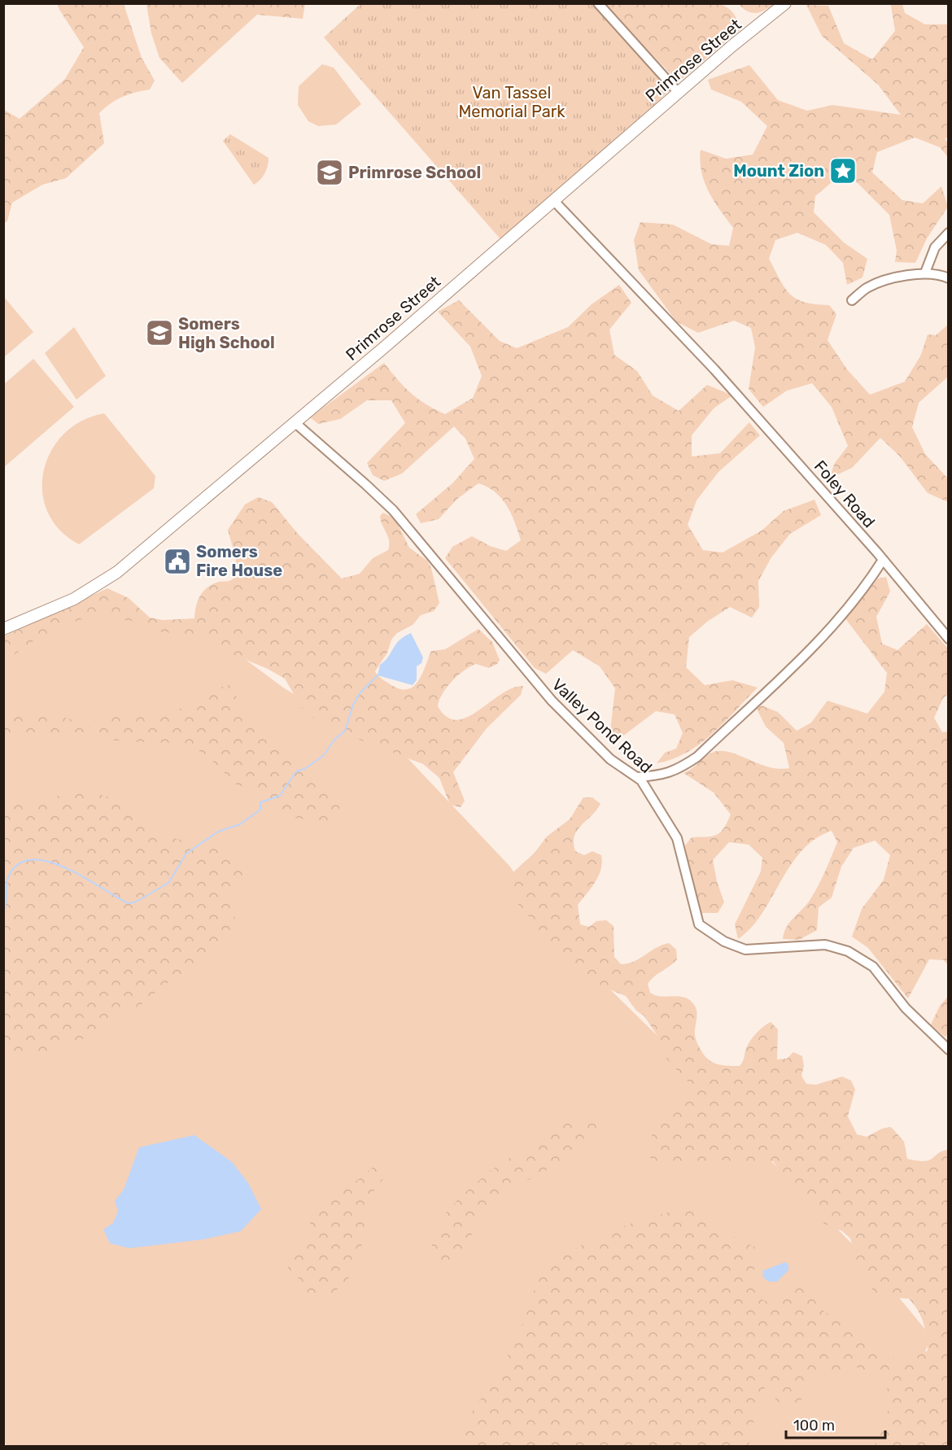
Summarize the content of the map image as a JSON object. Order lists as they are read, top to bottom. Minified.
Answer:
{"streets":{"main road":["Primrose Street"],"street":["Foley Road","Valley Pond Road"]},"crossings":[["Primrose Street","Foley Road"],["Primrose Street","Valley Pond Road"]],"parks":["Van Tassel Memorial Park"],"places":{"place":["Mount Zion"],"school or university":["Primrose School","Somers High School"],"public building":["Somers Fire House"]},"scale_bar":"100 m"}
